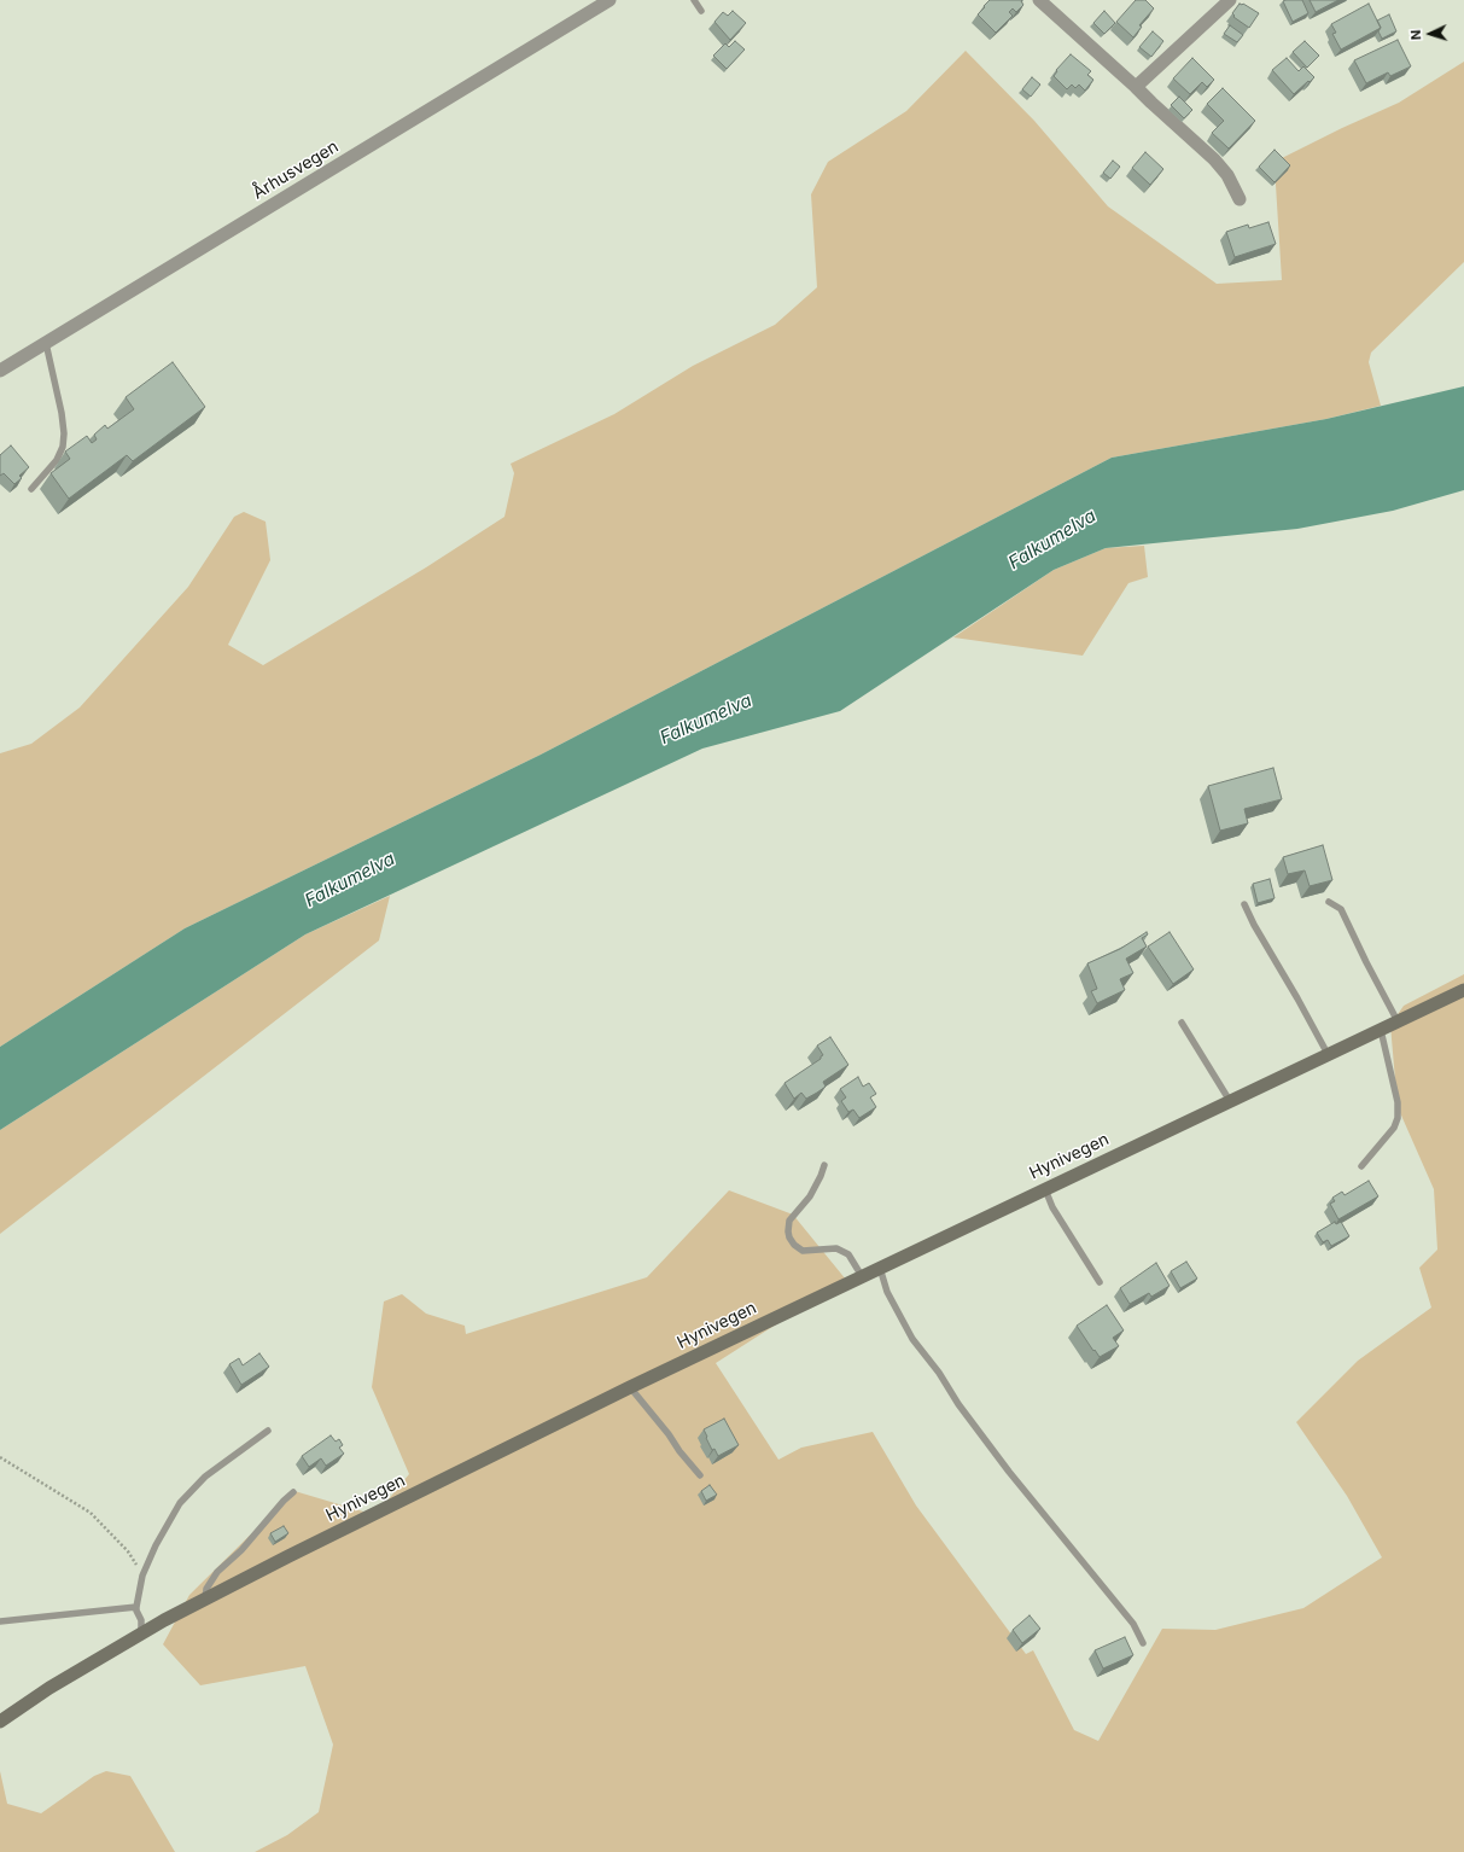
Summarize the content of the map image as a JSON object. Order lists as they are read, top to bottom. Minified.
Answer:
{"streets":{"main road":["Hynivegen"],"street":["Århusvegen"]},"water":["Falkumelva"],"north":"left"}
